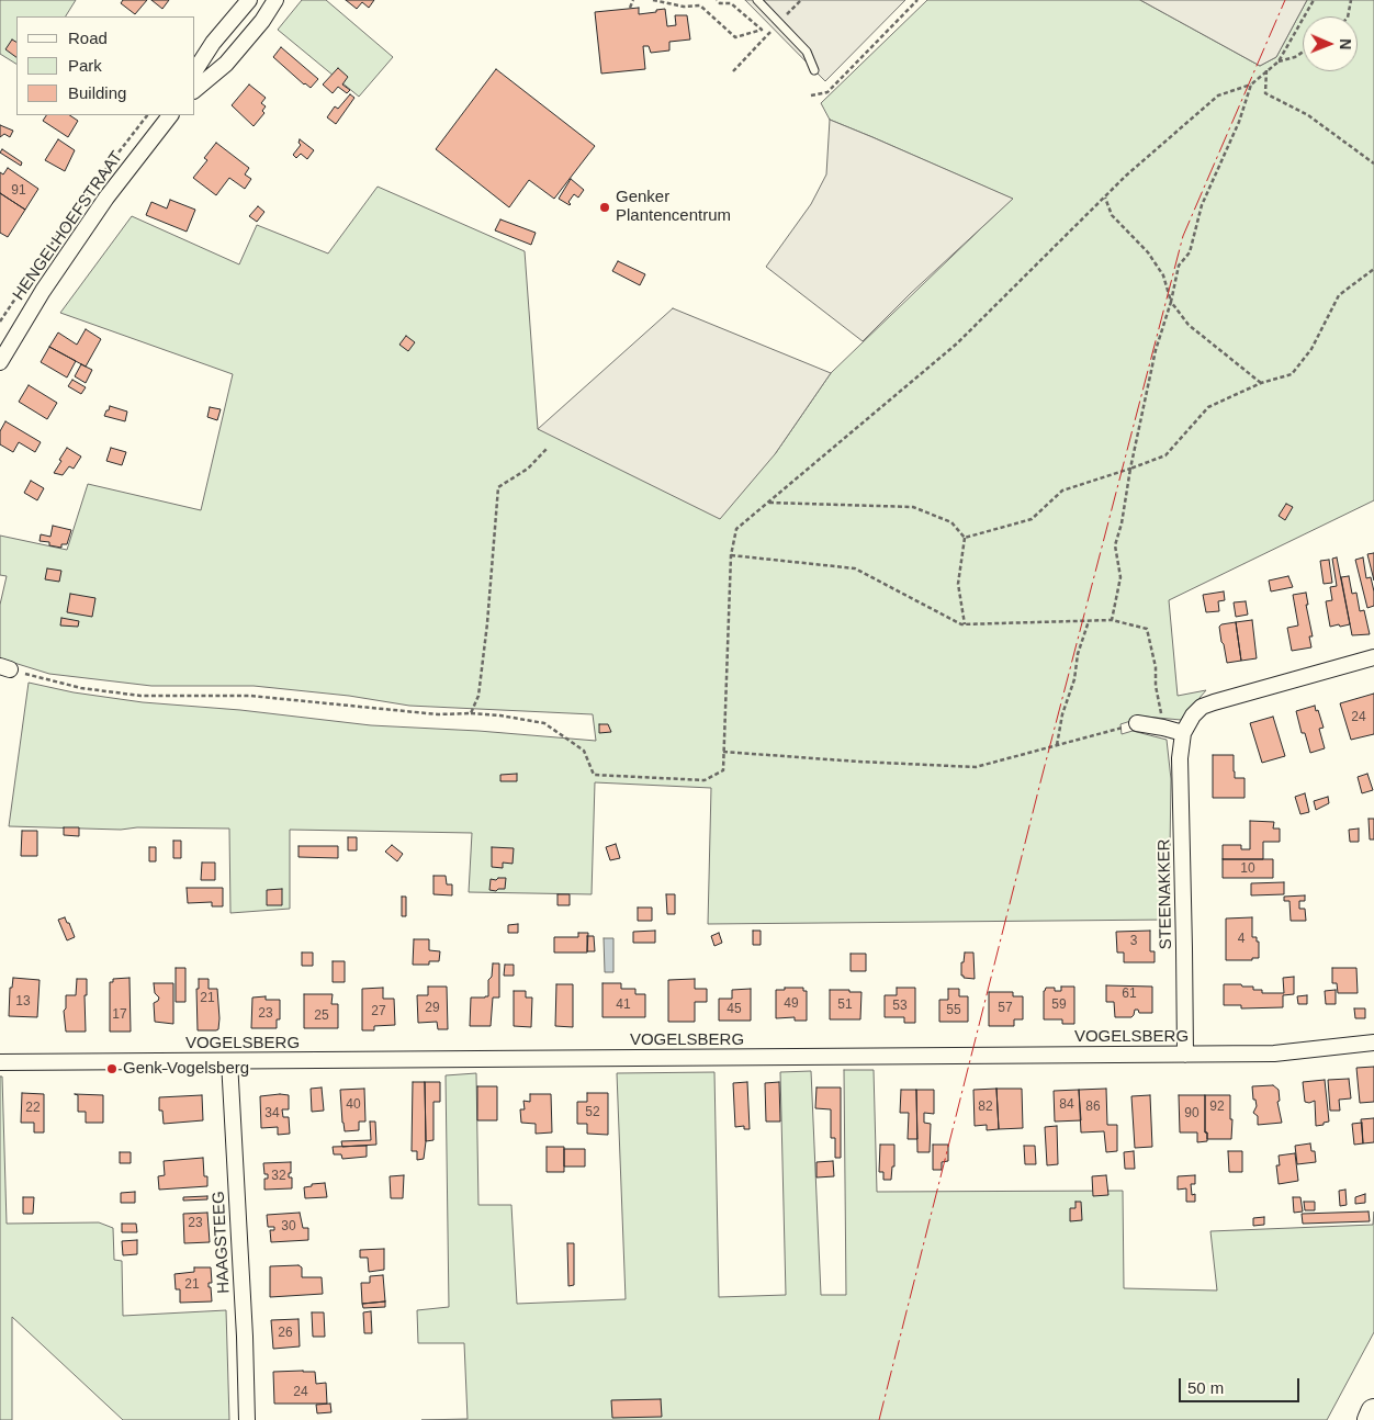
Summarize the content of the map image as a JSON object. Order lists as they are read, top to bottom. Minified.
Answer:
{"streets":{"street":["HENGELHOEFSTRAAT","STEENAKKER","VOGELSBERG","HAAGSTEEG"]},"crossings":[["STEENAKKER","VOGELSBERG"],["VOGELSBERG","HAAGSTEEG"]],"places":["Genker Plantencentrum","Genk Vogelsberg"],"house_numbers":["91","24","10","4","3","61","21","13","49","41","51","59","53","29","57","45","55","27","23","17","25","40","84","82","86","92","22","52","34","90","32","23","30","21","26","24"],"legend":["Road","Park","Building"],"scale_bar":"50 m","north":"right"}
